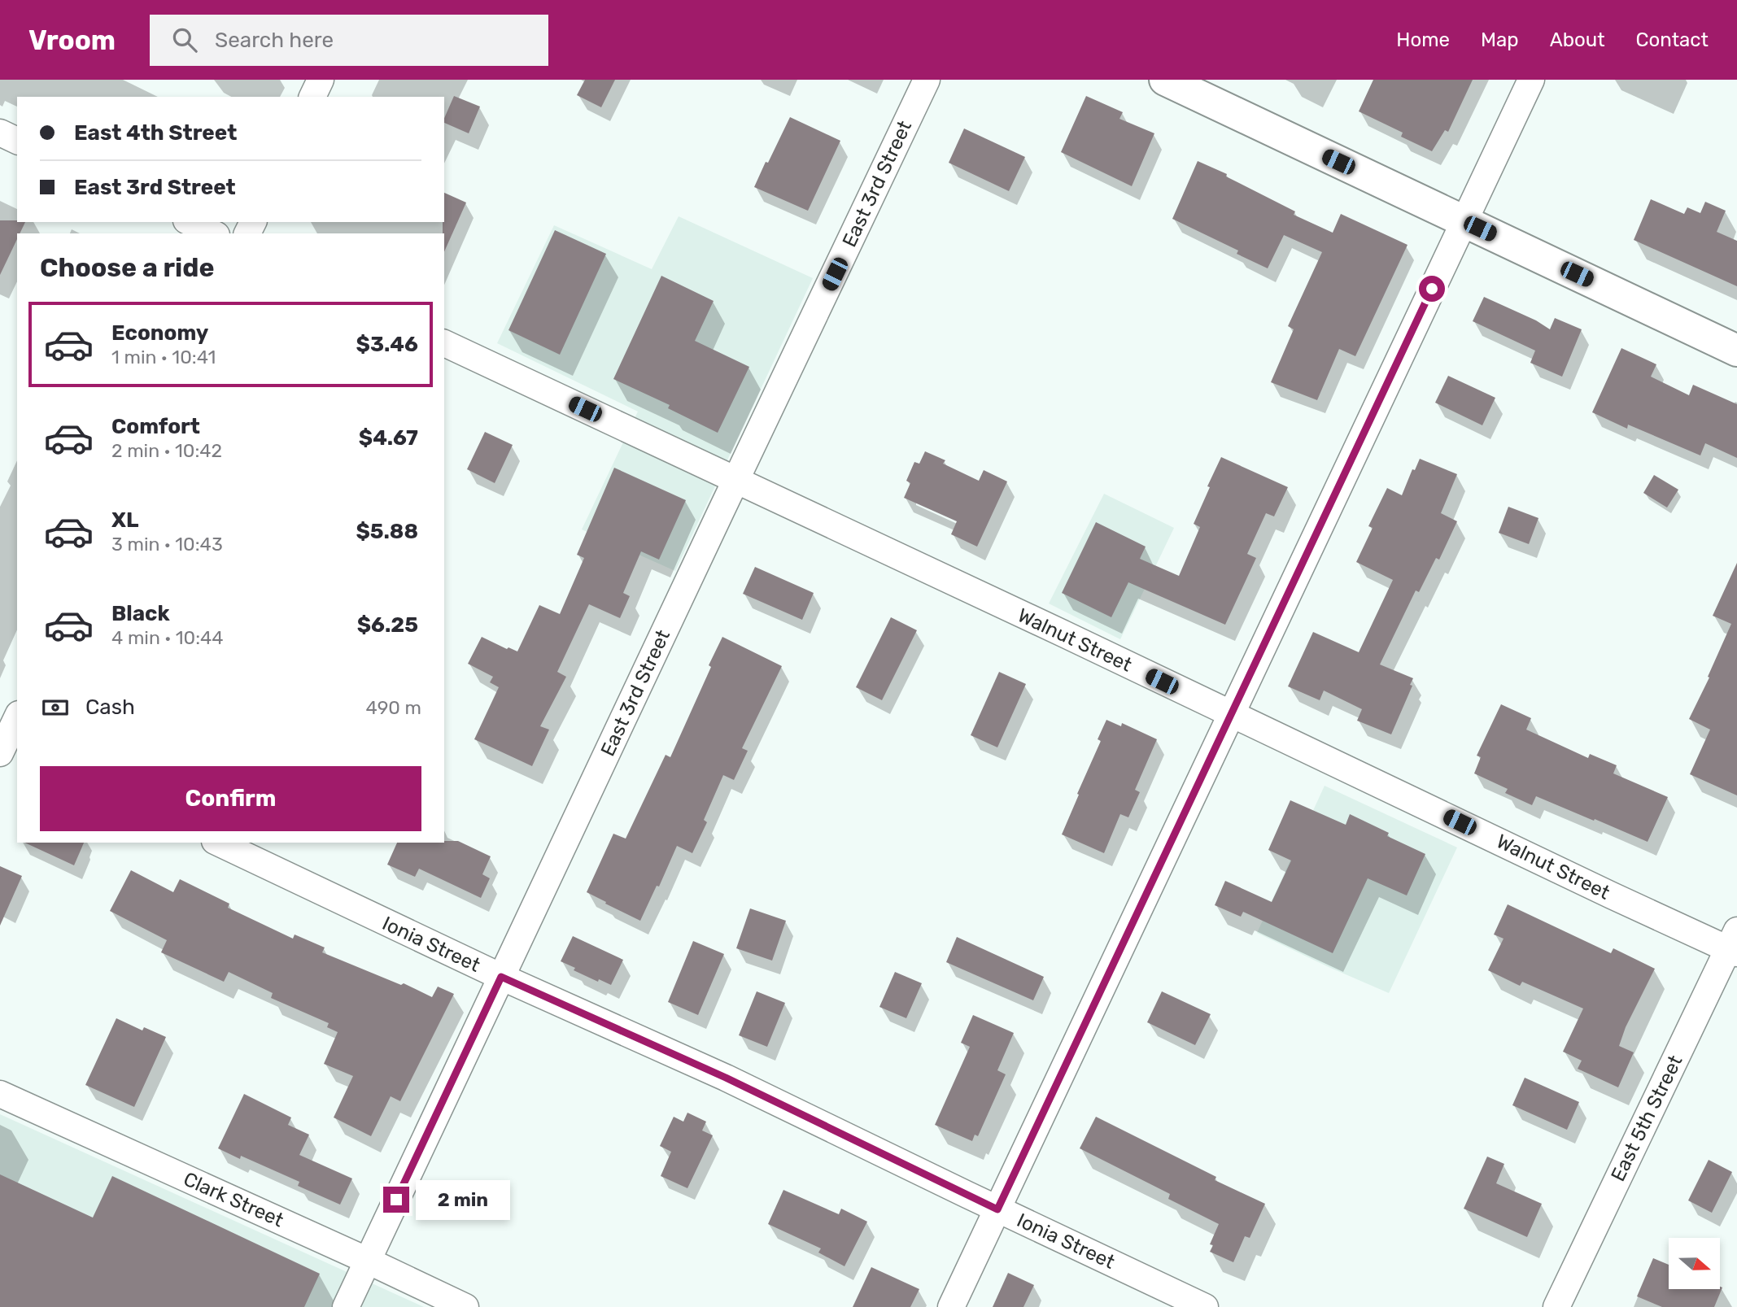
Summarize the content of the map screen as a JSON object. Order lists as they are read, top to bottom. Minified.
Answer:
{"streets":{"street":["East 3rd Street","Walnut Street","Ionia Street","East 5th Street","Clark Street"]},"crossings":[["East 3rd Street","Walnut Street"],["East 3rd Street","Ionia Street"],["East 3rd Street","Clark Street"],["Walnut Street","East 5th Street"]],"north":"right","page":{"header":"Vroom","search":"Search here","nav":["Home","Map","About","Contact"],"banner":["East 4th Street","East 3rd Street"],"heading":"Choose a ride","list":[{"name":"Economy","note":"1 min · 10:41","value":"$3.46"},{"name":"Comfort","note":"2 min · 10:42","value":"$4.67"},{"name":"XL","note":"3 min · 10:43","value":"$5.88"},{"name":"Black","note":"4 min · 10:44","value":"$6.25"}],"pay":["Cash","490 m"],"buttons":"Confirm","bubble":"2 min"}}
